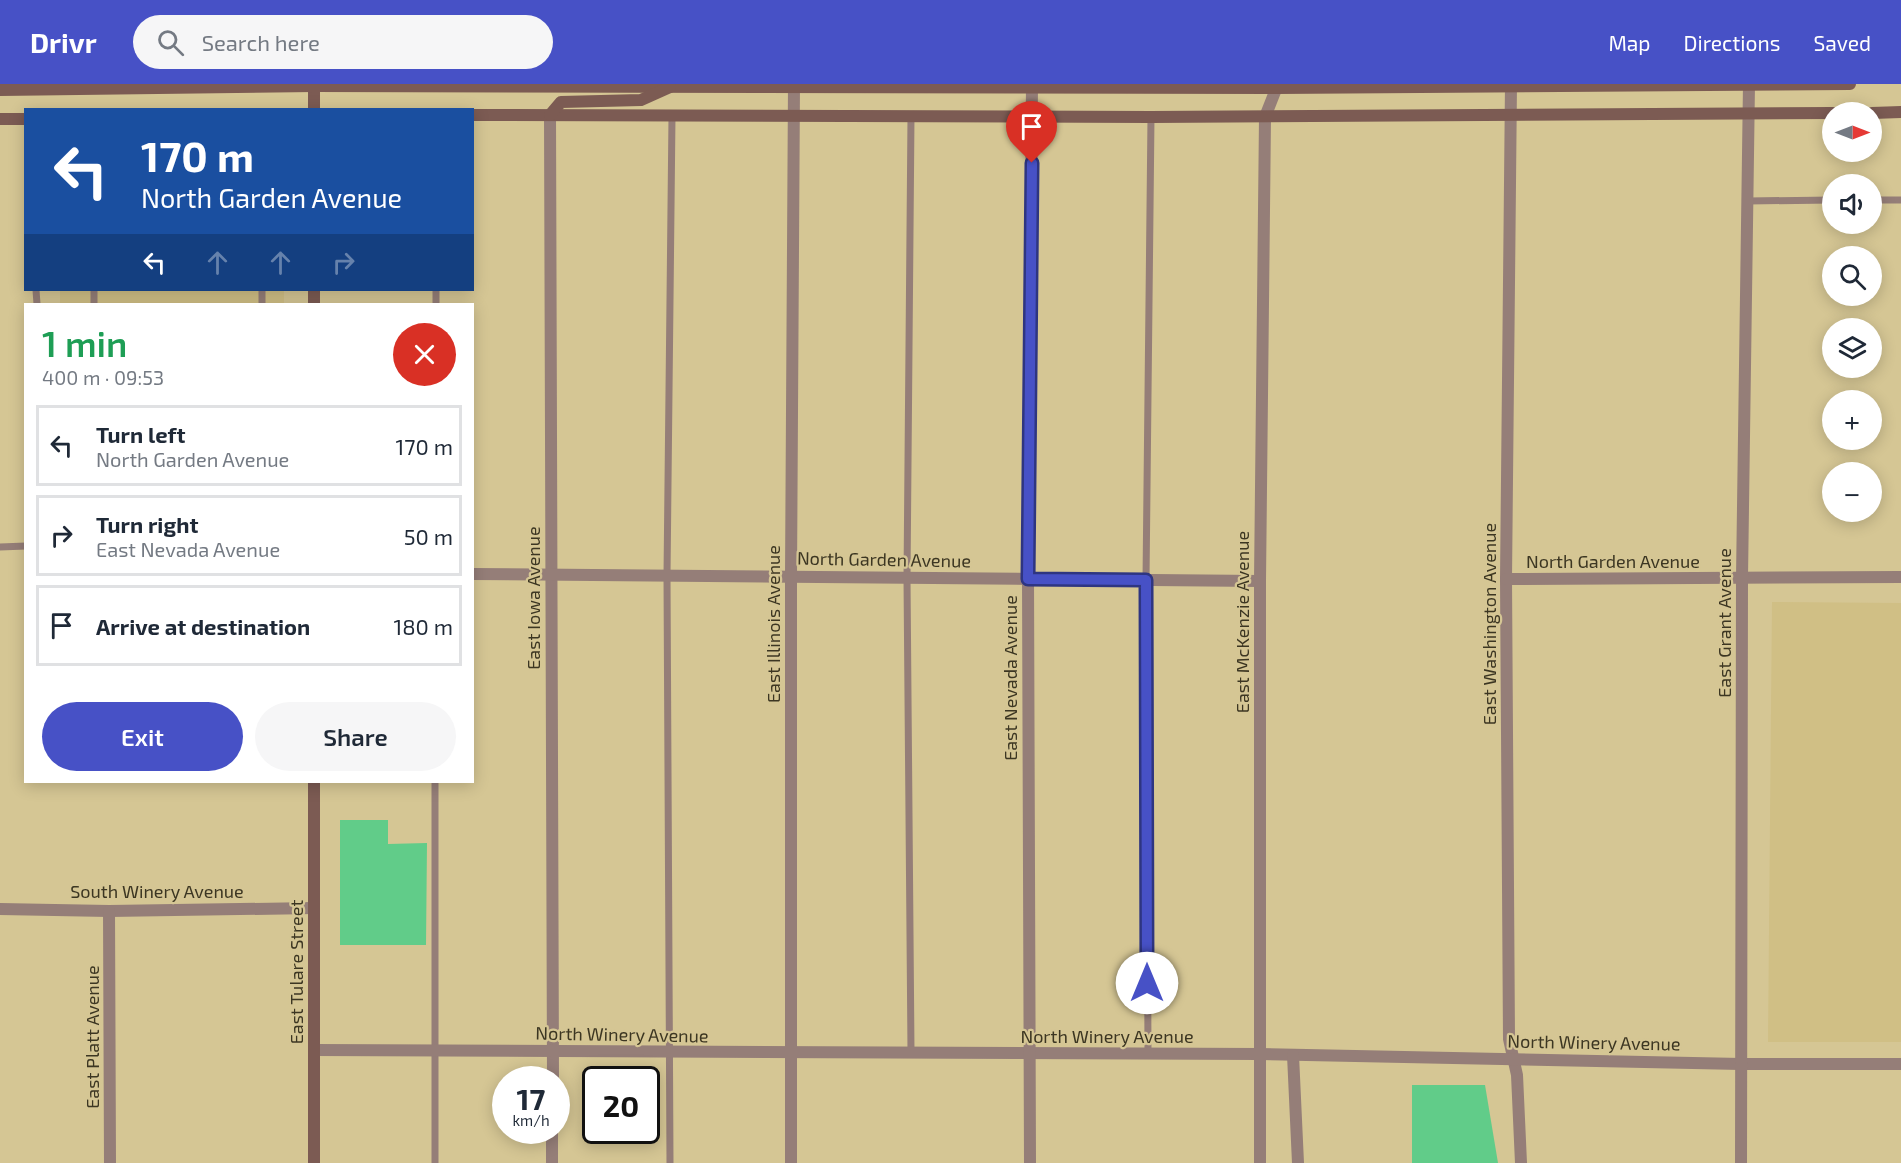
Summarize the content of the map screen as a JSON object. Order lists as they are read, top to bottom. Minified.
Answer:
{"streets":{"main road":["East Tulare Street"],"street":["North Garden Avenue","East Iowa Avenue","East McKenzie Avenue","East Grant Avenue","East Illinois Avenue","East Washington Avenue","East Nevada Avenue","South Winery Avenue","North Winery Avenue","East Platt Avenue"]},"crossings":[["North Garden Avenue","East Iowa Avenue"],["North Garden Avenue","East McKenzie Avenue"],["North Garden Avenue","East Grant Avenue"],["North Garden Avenue","East Illinois Avenue"],["North Garden Avenue","East Washington Avenue"],["North Garden Avenue","East Nevada Avenue"],["East Iowa Avenue","North Winery Avenue"],["East McKenzie Avenue","North Winery Avenue"],["East Grant Avenue","North Winery Avenue"],["East Illinois Avenue","North Winery Avenue"],["East Washington Avenue","North Winery Avenue"],["East Nevada Avenue","North Winery Avenue"],["South Winery Avenue","East Tulare Street"],["South Winery Avenue","East Platt Avenue"],["East Tulare Street","North Winery Avenue"]],"north":"right","page":{"header":"Drivr","search":"Search here","nav":["Map","Directions","Saved"],"map_buttons":["+","−"],"turn":["170 m","North Garden Avenue"],"heading":["1 min","400 m · 09:53"],"list":[{"name":"Turn left","note":"North Garden Avenue","value":"170 m"},{"name":"Turn right","note":"East Nevada Avenue","value":"50 m"},{"name":"Arrive at destination","value":"180 m"}],"buttons":["Exit","Share"],"speed":"17 km/h","limit":"20"}}
